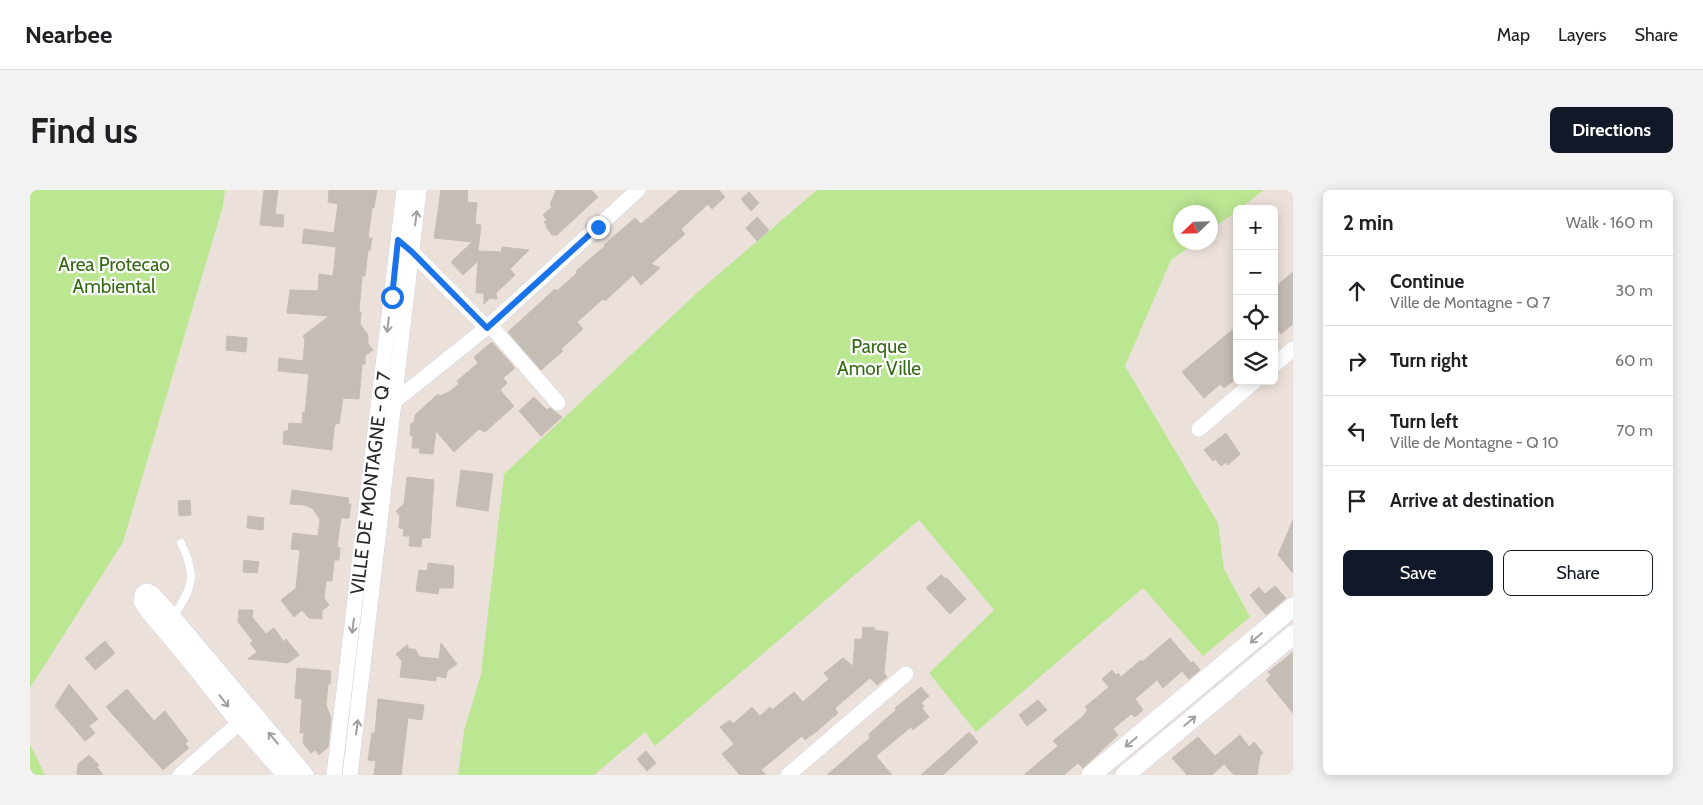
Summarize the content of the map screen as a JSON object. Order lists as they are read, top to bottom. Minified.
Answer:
{"streets":{"street":["VILLE DE MONTAGNE - Q 7"]},"parks":["Area Protecao Ambiental","Parque Amor Ville"],"north":"bottom left","page":{"header":"Nearbee","nav":["Map","Layers","Share"],"buttons":["Directions",["Save","Share"]],"title":"Find us","heading":["2 min","Walk · 160 m"],"map_buttons":["+","−"],"list":[["Continue","Ville de Montagne - Q 7","30 m"],["Turn right","60 m"],["Turn left","Ville de Montagne - Q 10","70 m"],"Arrive at destination"]}}
